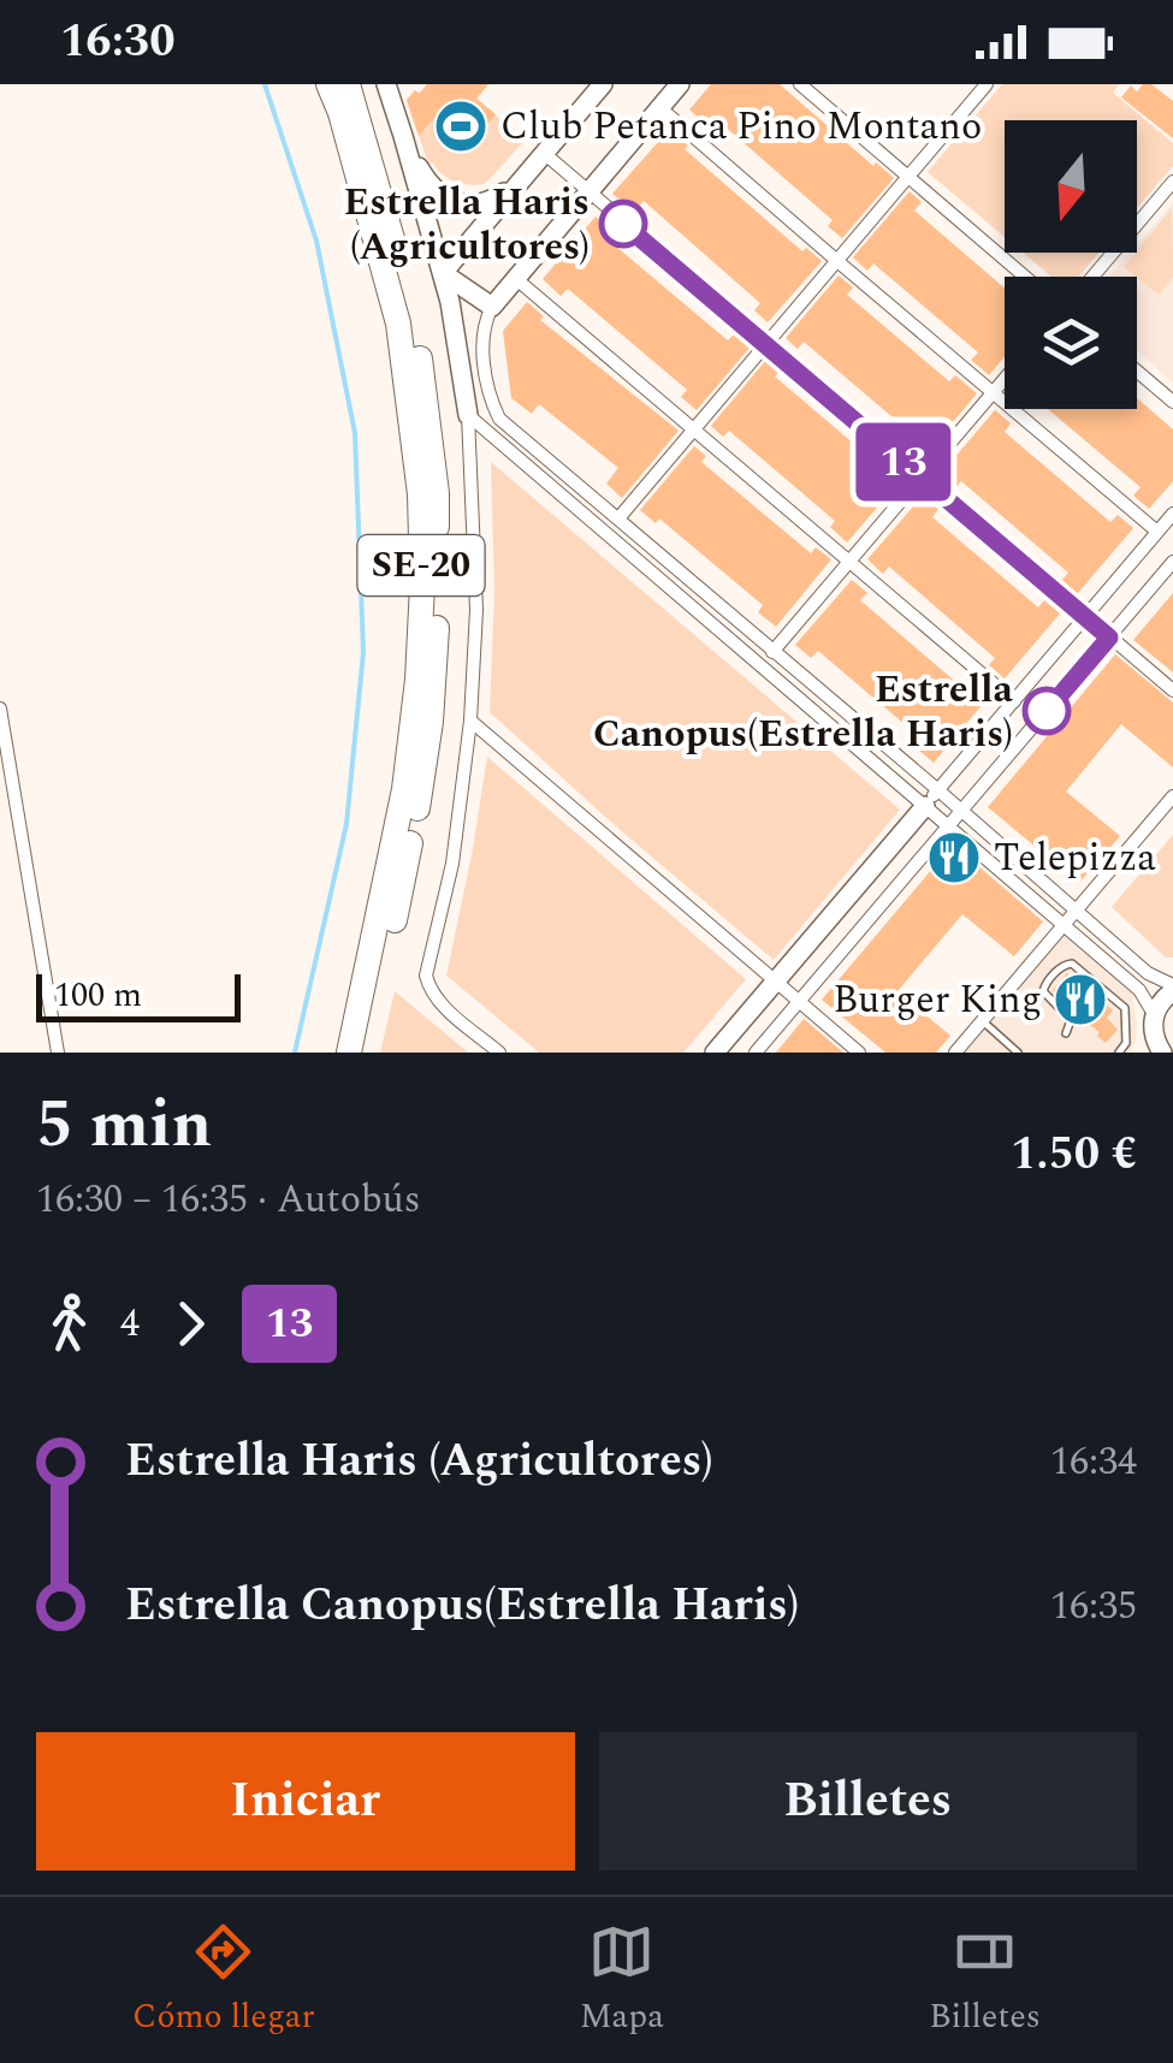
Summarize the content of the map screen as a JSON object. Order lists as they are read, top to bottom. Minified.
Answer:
{"streets":{"highway":["SE-20"]},"places":{"sports":["Club Petanca Pino Montano"],"other":["Estrella Haris (Agricultores)","Estrella Canopus(Estrella Haris)"],"restaurant":["Telepizza","Burger King"]},"lines":["bus line 13"],"scale_bar":"100 m","north":"bottom","page":{"status":"16:30","on_map":"13","scale":"100 m","heading":["5 min","16:30 – 16:35 · Autobús","1.50 €"],"legs":["4","13"],"list":[{"name":"Estrella Haris (Agricultores)","value":"16:34"},{"name":"Estrella Canopus(Estrella Haris)","value":"16:35"}],"buttons":["Iniciar","Billetes"],"tabs":["Cómo llegar","Mapa","Billetes"]}}
